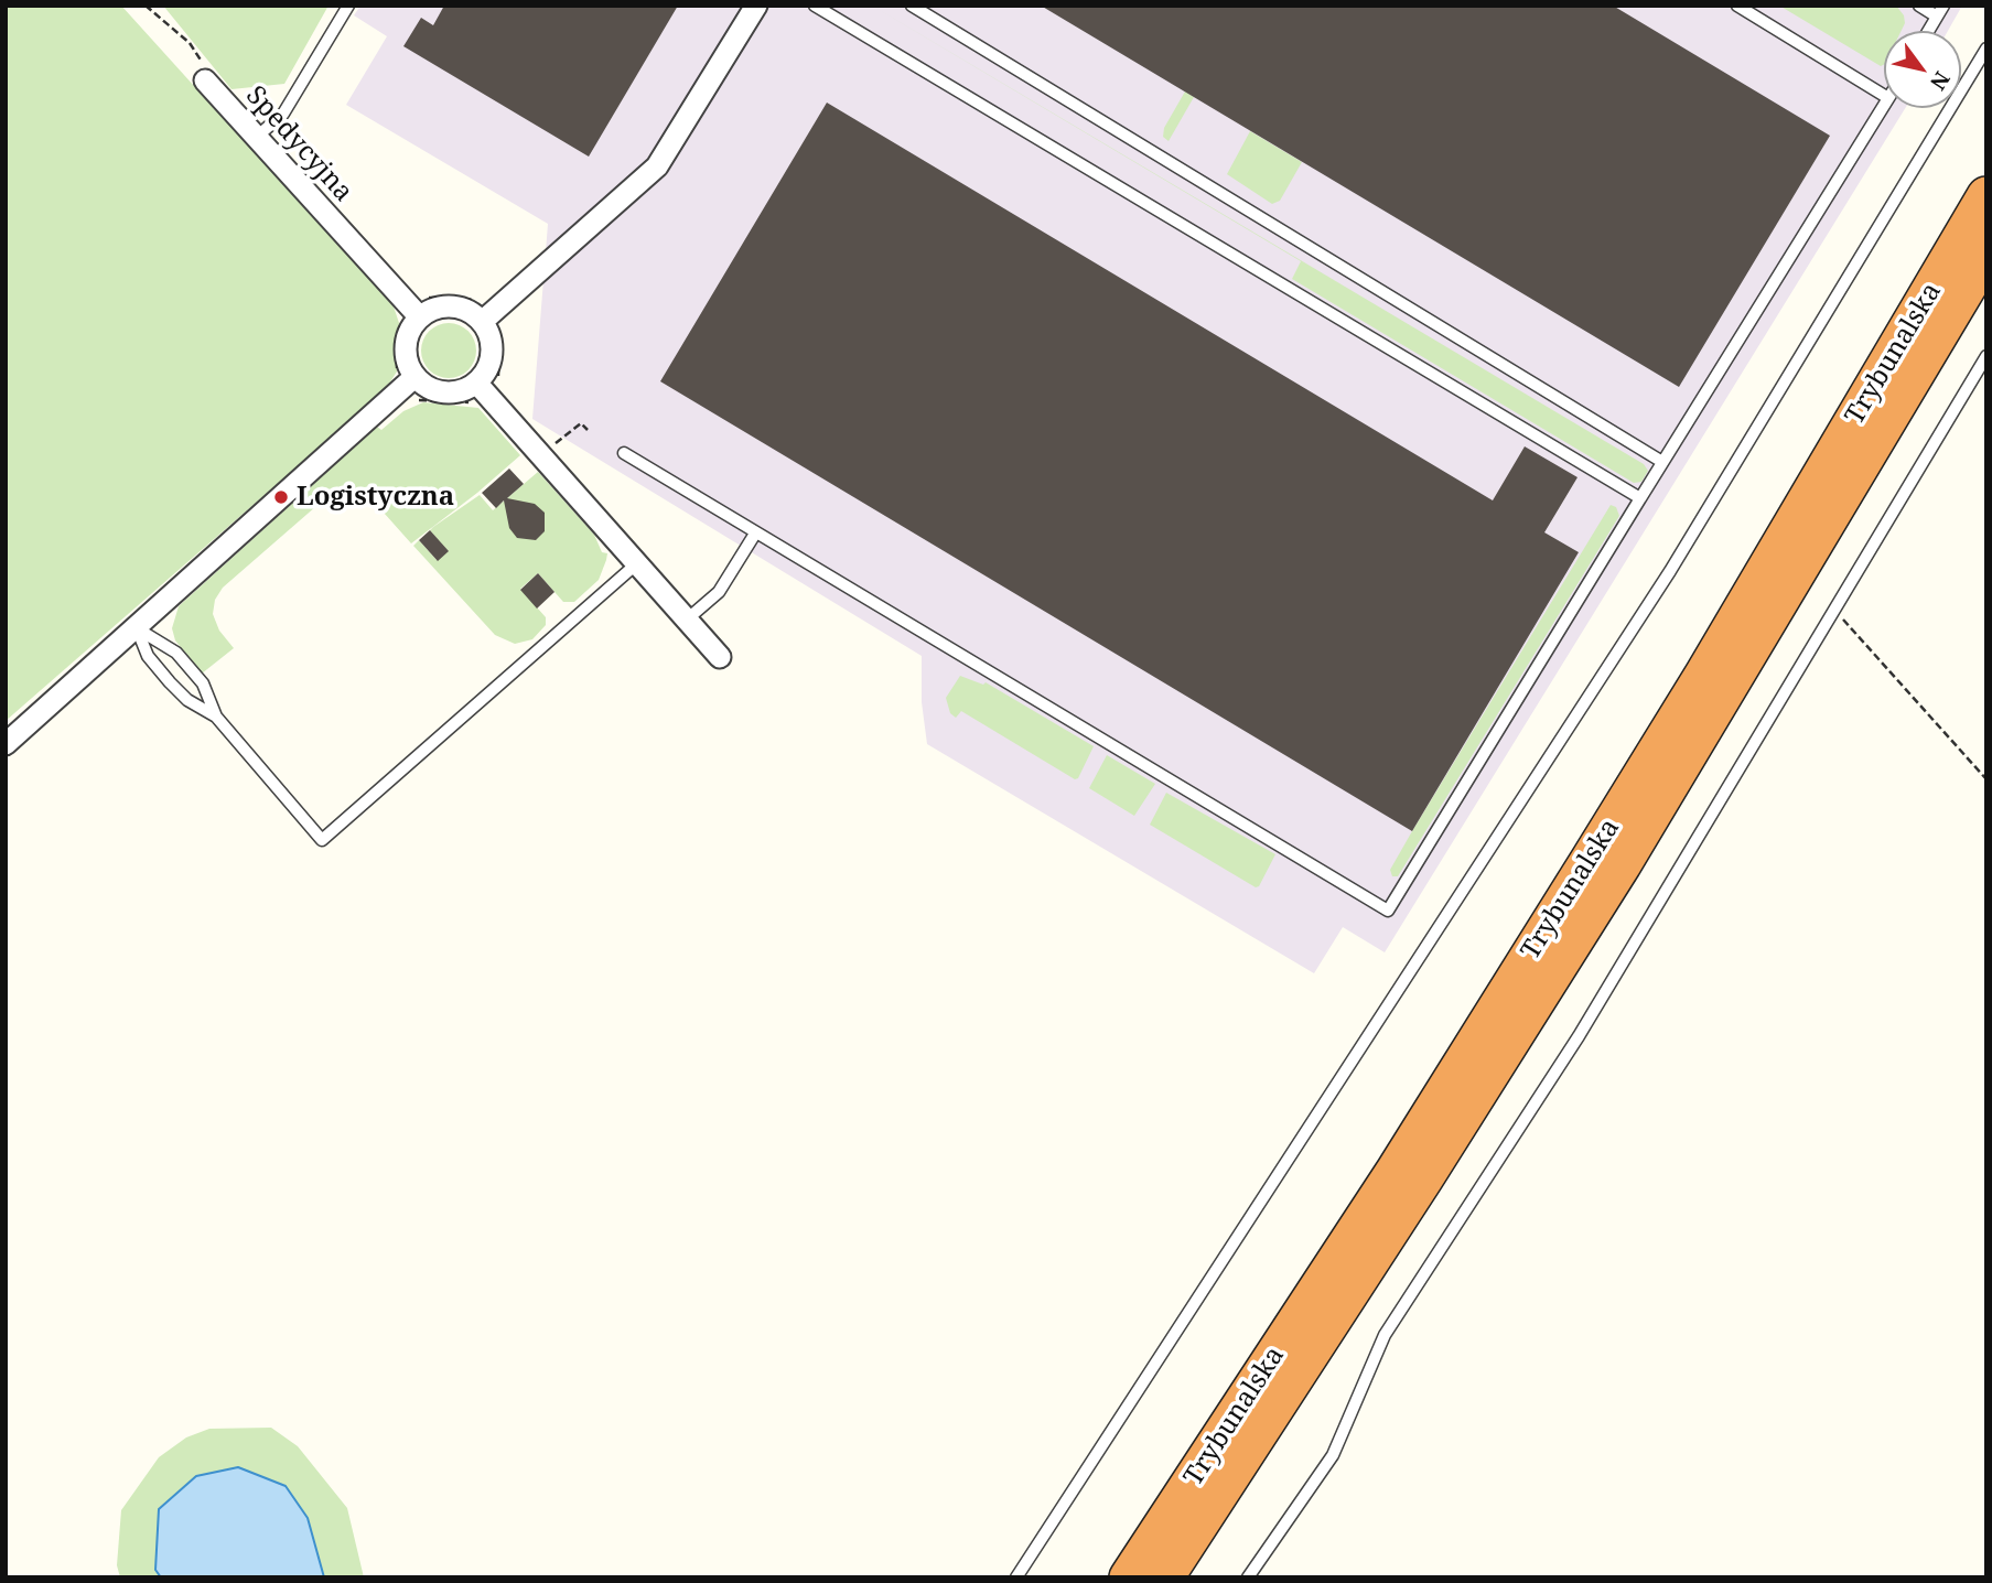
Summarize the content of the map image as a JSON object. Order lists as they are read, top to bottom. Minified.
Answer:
{"streets":{"highway":["Trybunalska"],"street":["Spedycyjna"]},"places":["Logistyczna"],"north":"bottom right"}
